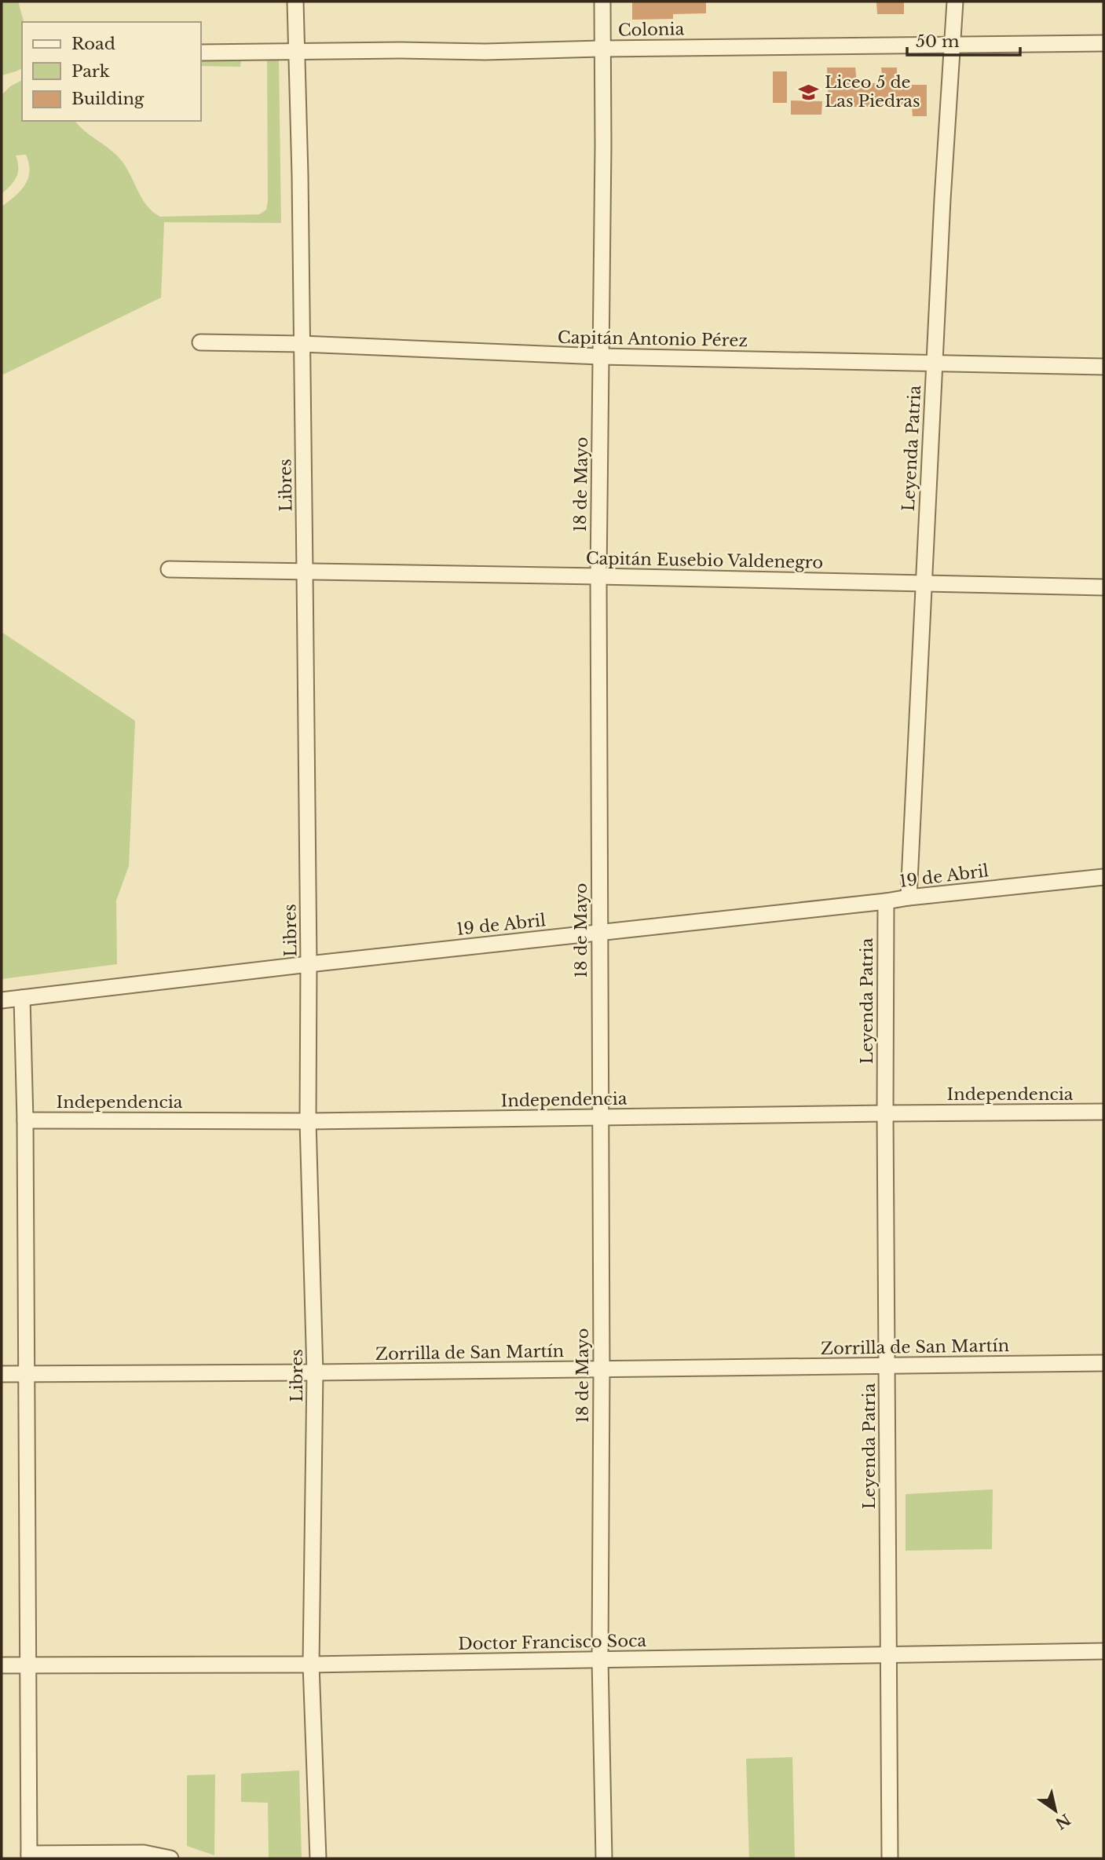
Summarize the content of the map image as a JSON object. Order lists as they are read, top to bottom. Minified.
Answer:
{"streets":{"street":["Colonia","Capitán Antonio Pérez","Leyenda Patria","18 de Mayo","Libres","Capitán Eusebio Valdenegro","19 de Abril","Independencia","Zorrilla de San Martín","Doctor Francisco Soca"]},"crossings":[["Colonia","Leyenda Patria"],["Colonia","18 de Mayo"],["Colonia","Libres"],["Capitán Antonio Pérez","Leyenda Patria"],["Capitán Antonio Pérez","18 de Mayo"],["Capitán Antonio Pérez","Libres"],["Leyenda Patria","Capitán Eusebio Valdenegro"],["Leyenda Patria","19 de Abril"],["Leyenda Patria","Independencia"],["Leyenda Patria","Zorrilla de San Martín"],["Leyenda Patria","Doctor Francisco Soca"],["18 de Mayo","Capitán Eusebio Valdenegro"],["18 de Mayo","19 de Abril"],["18 de Mayo","Independencia"],["18 de Mayo","Zorrilla de San Martín"],["18 de Mayo","Doctor Francisco Soca"],["Libres","Capitán Eusebio Valdenegro"],["Libres","19 de Abril"],["Libres","Independencia"],["Libres","Zorrilla de San Martín"],["Libres","Doctor Francisco Soca"]],"places":{"school or university":["Liceo 5 de Las Piedras"]},"legend":["Road","Park","Building"],"scale_bar":"50 m","north":"bottom right"}
